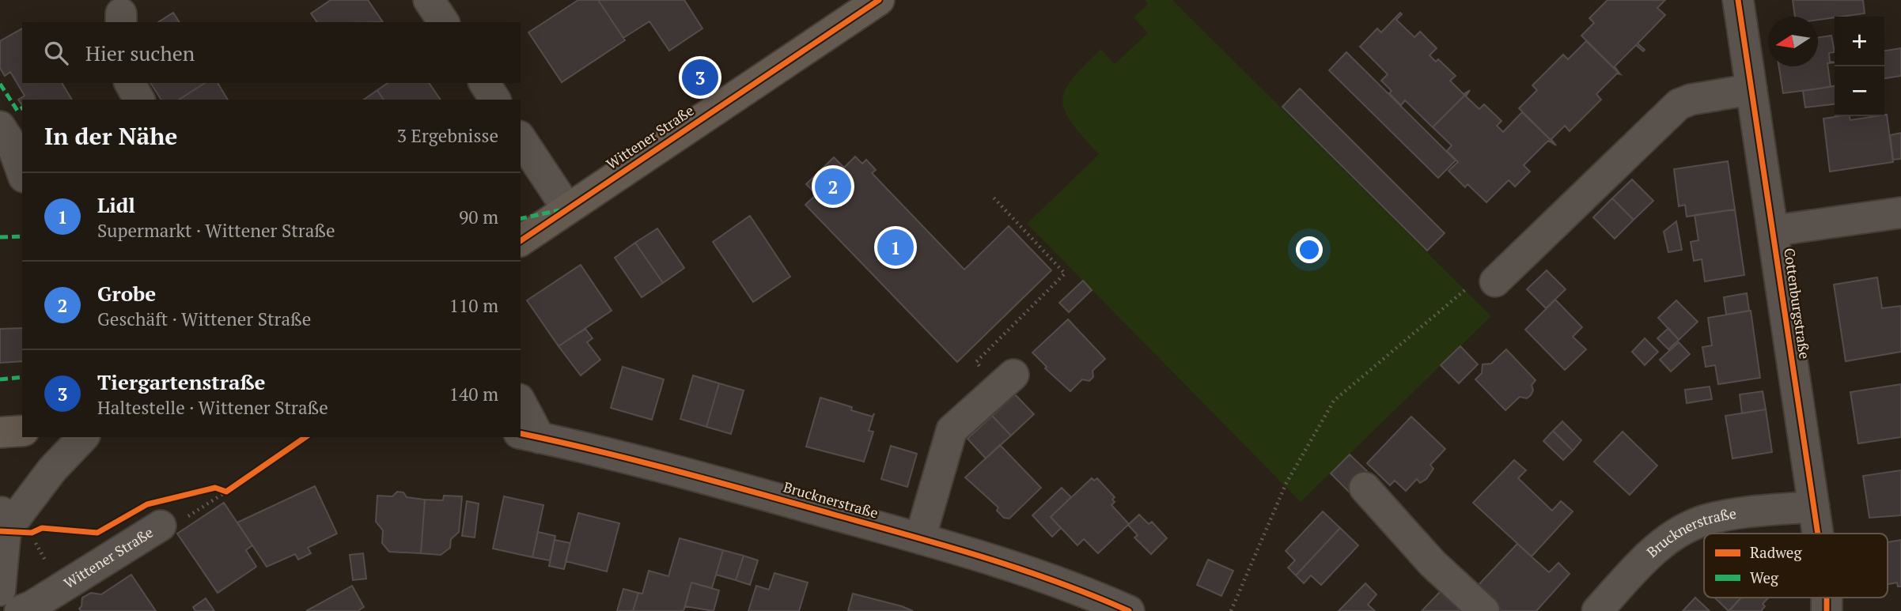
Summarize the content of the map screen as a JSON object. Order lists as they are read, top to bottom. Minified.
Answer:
{"streets":{"main road":["Wittener Straße"],"street":["Cottenburgstraße","Brucknerstraße"]},"crossings":[["Cottenburgstraße","Brucknerstraße"]],"legend":["Radweg","Weg"],"north":"left","page":{"map_buttons":["+","−"],"search":"Hier suchen","pins":["3","2","1"],"heading":["In der Nähe","3 Ergebnisse"],"list":[{"mark":"1","name":"Lidl","note":"Supermarkt · Wittener Straße","value":"90 m"},{"mark":"2","name":"Grobe","note":"Geschäft · Wittener Straße","value":"110 m"},{"mark":"3","name":"Tiergartenstraße","note":"Haltestelle · Wittener Straße","value":"140 m"}]}}
